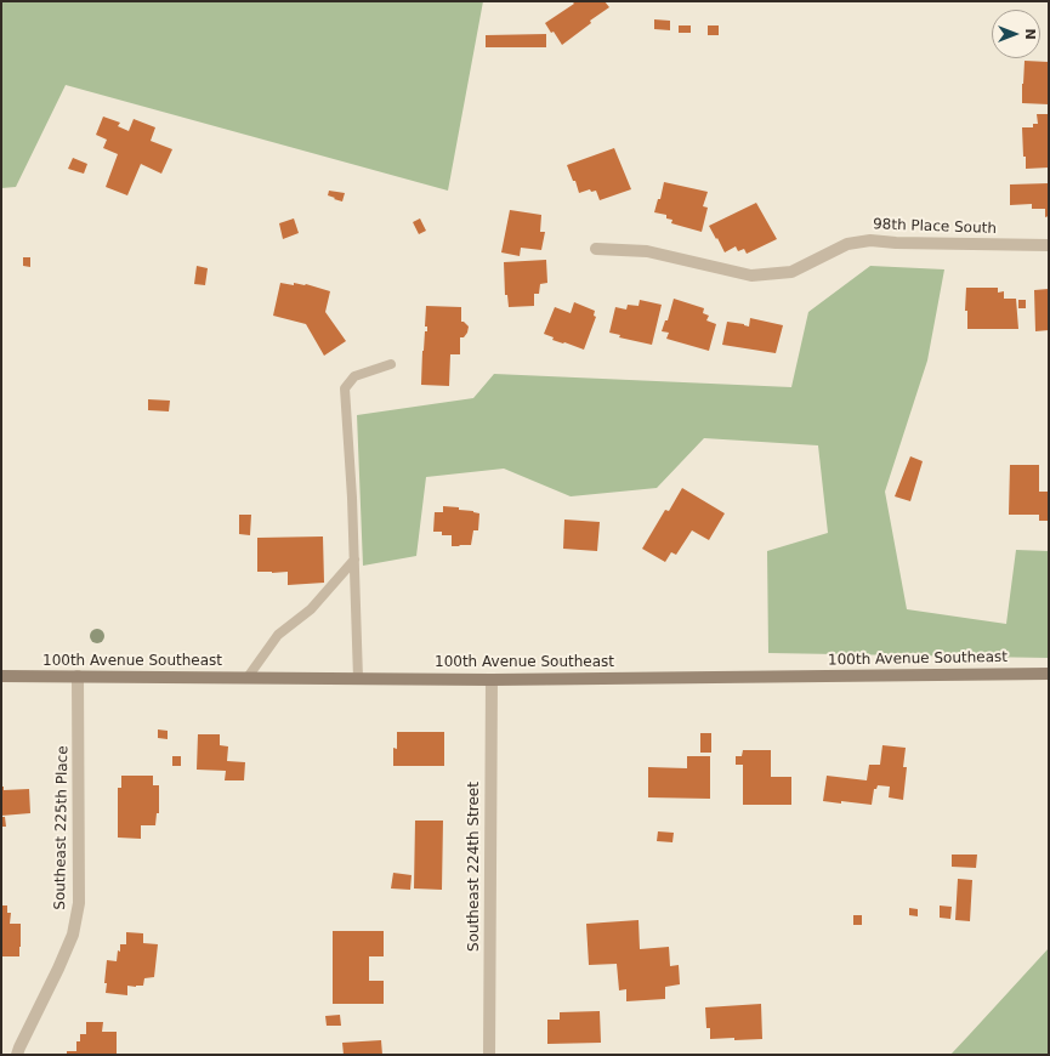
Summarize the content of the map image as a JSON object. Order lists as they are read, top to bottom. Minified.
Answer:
{"streets":{"street":["98th Place South","100th Avenue Southeast","Southeast 225th Place","Southeast 224th Street"]},"crossings":[["100th Avenue Southeast","Southeast 225th Place"],["100th Avenue Southeast","Southeast 224th Street"]],"north":"right"}
